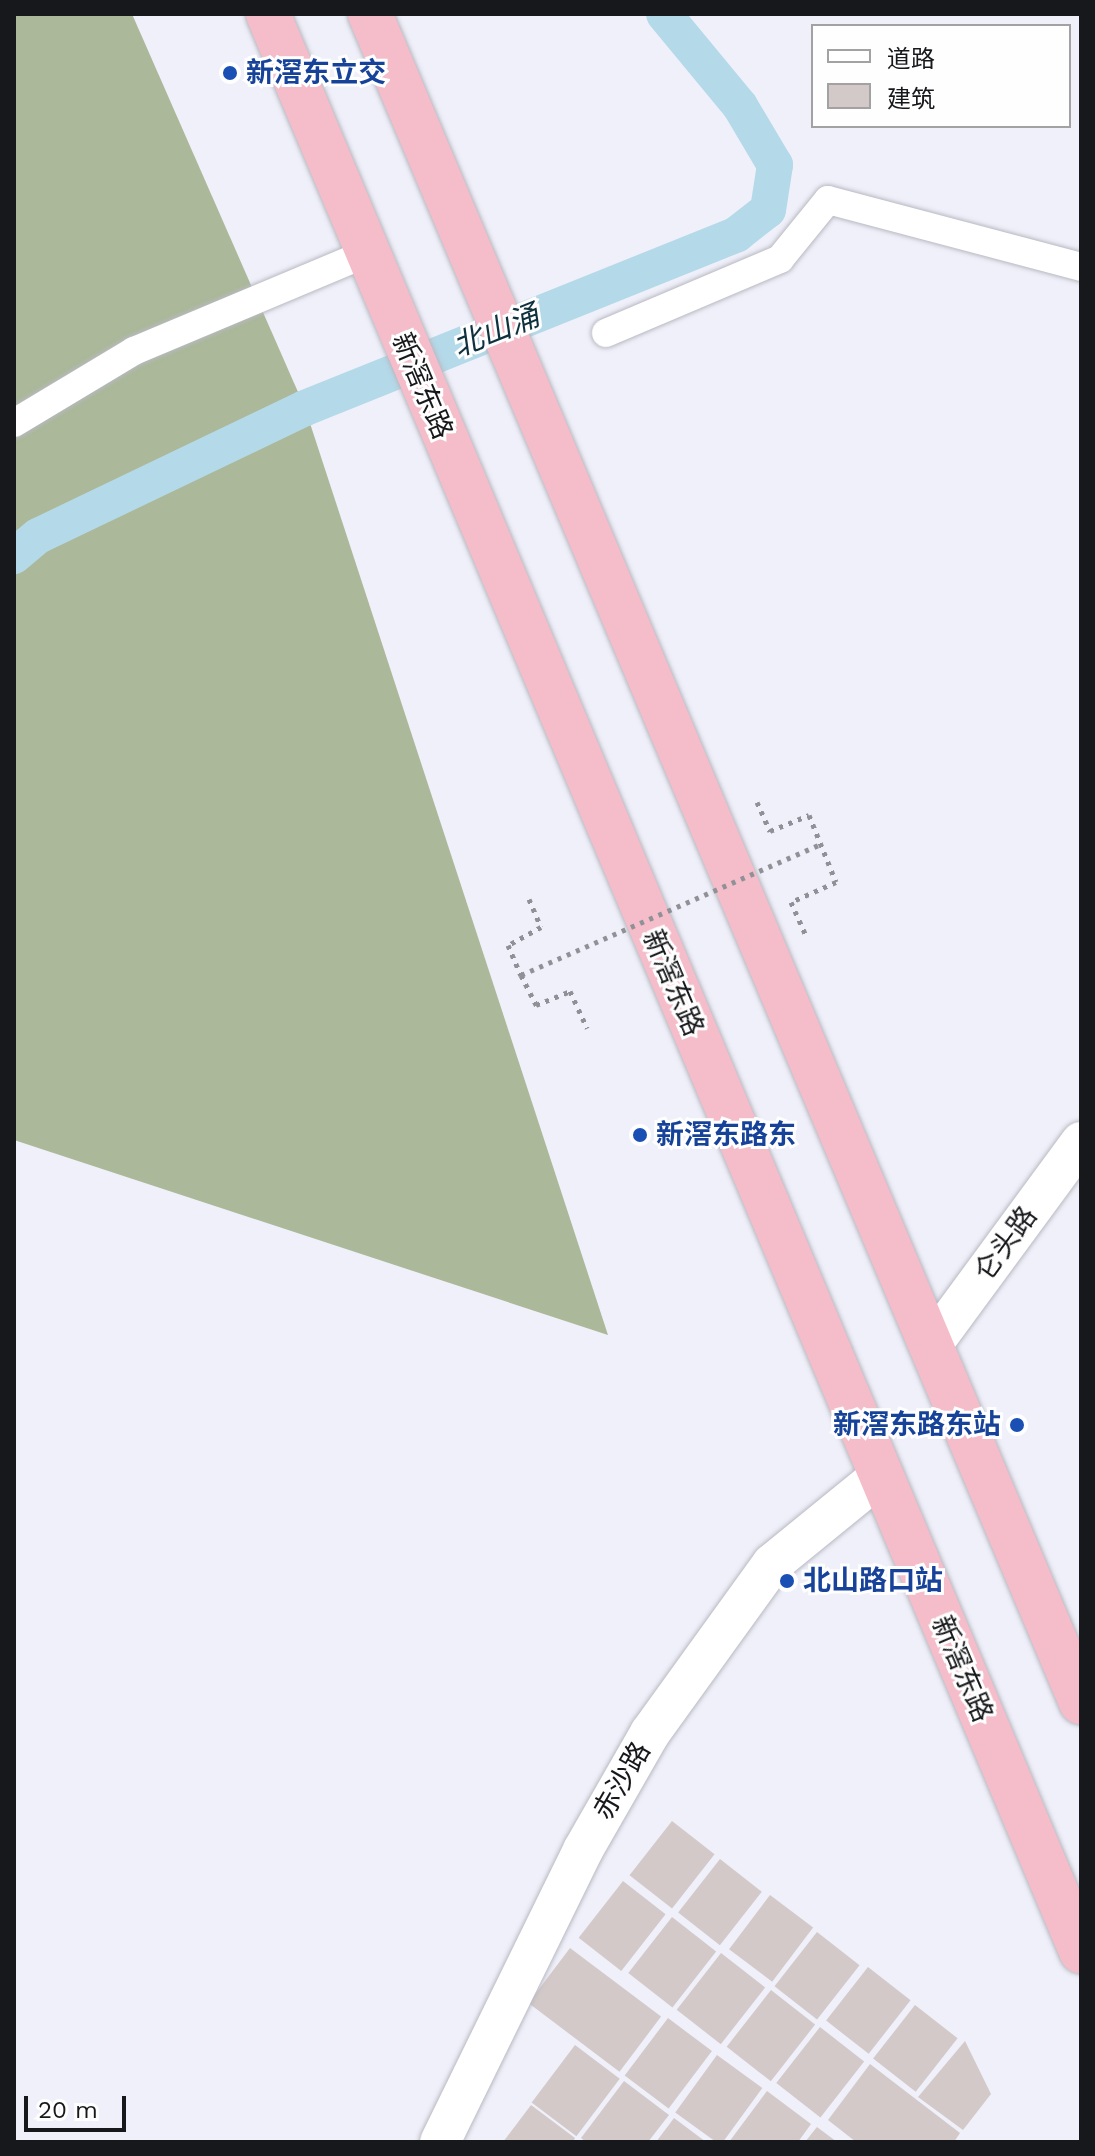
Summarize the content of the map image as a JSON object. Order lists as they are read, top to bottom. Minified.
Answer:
{"streets":{"highway":["新滘东路"],"street":["仑头路","赤沙路"]},"crossings":[["新滘东路","赤沙路"]],"water":["北山涌"],"places":["新滘东立交","新滘东路东","新滘东路东站","北山路口站"],"legend":["道路","建筑"],"scale_bar":"20 m"}
